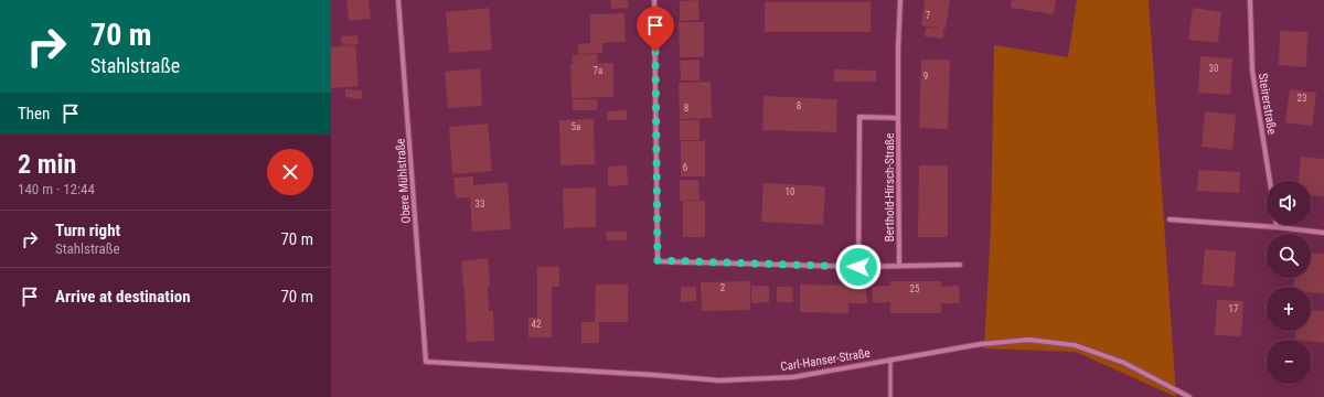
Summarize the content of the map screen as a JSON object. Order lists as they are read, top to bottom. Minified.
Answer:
{"streets":{"street":["Steirerstraße","Obere Mühlstraße","Berthold-Hirsch-Straße","Carl-Hanser-Straße"]},"crossings":[["Obere Mühlstraße","Carl-Hanser-Straße"]],"house_numbers":["7","30","7a","9","23","8","8","5a","6","10","33","2","25","17","42"],"page":{"turn":["70 m","Stahlstraße"],"then":"Then","heading":["2 min","140 m · 12:44"],"map_buttons":["+","−"],"list":[{"name":"Turn right","note":"Stahlstraße","value":"70 m"},{"name":"Arrive at destination","value":"70 m"}]}}
